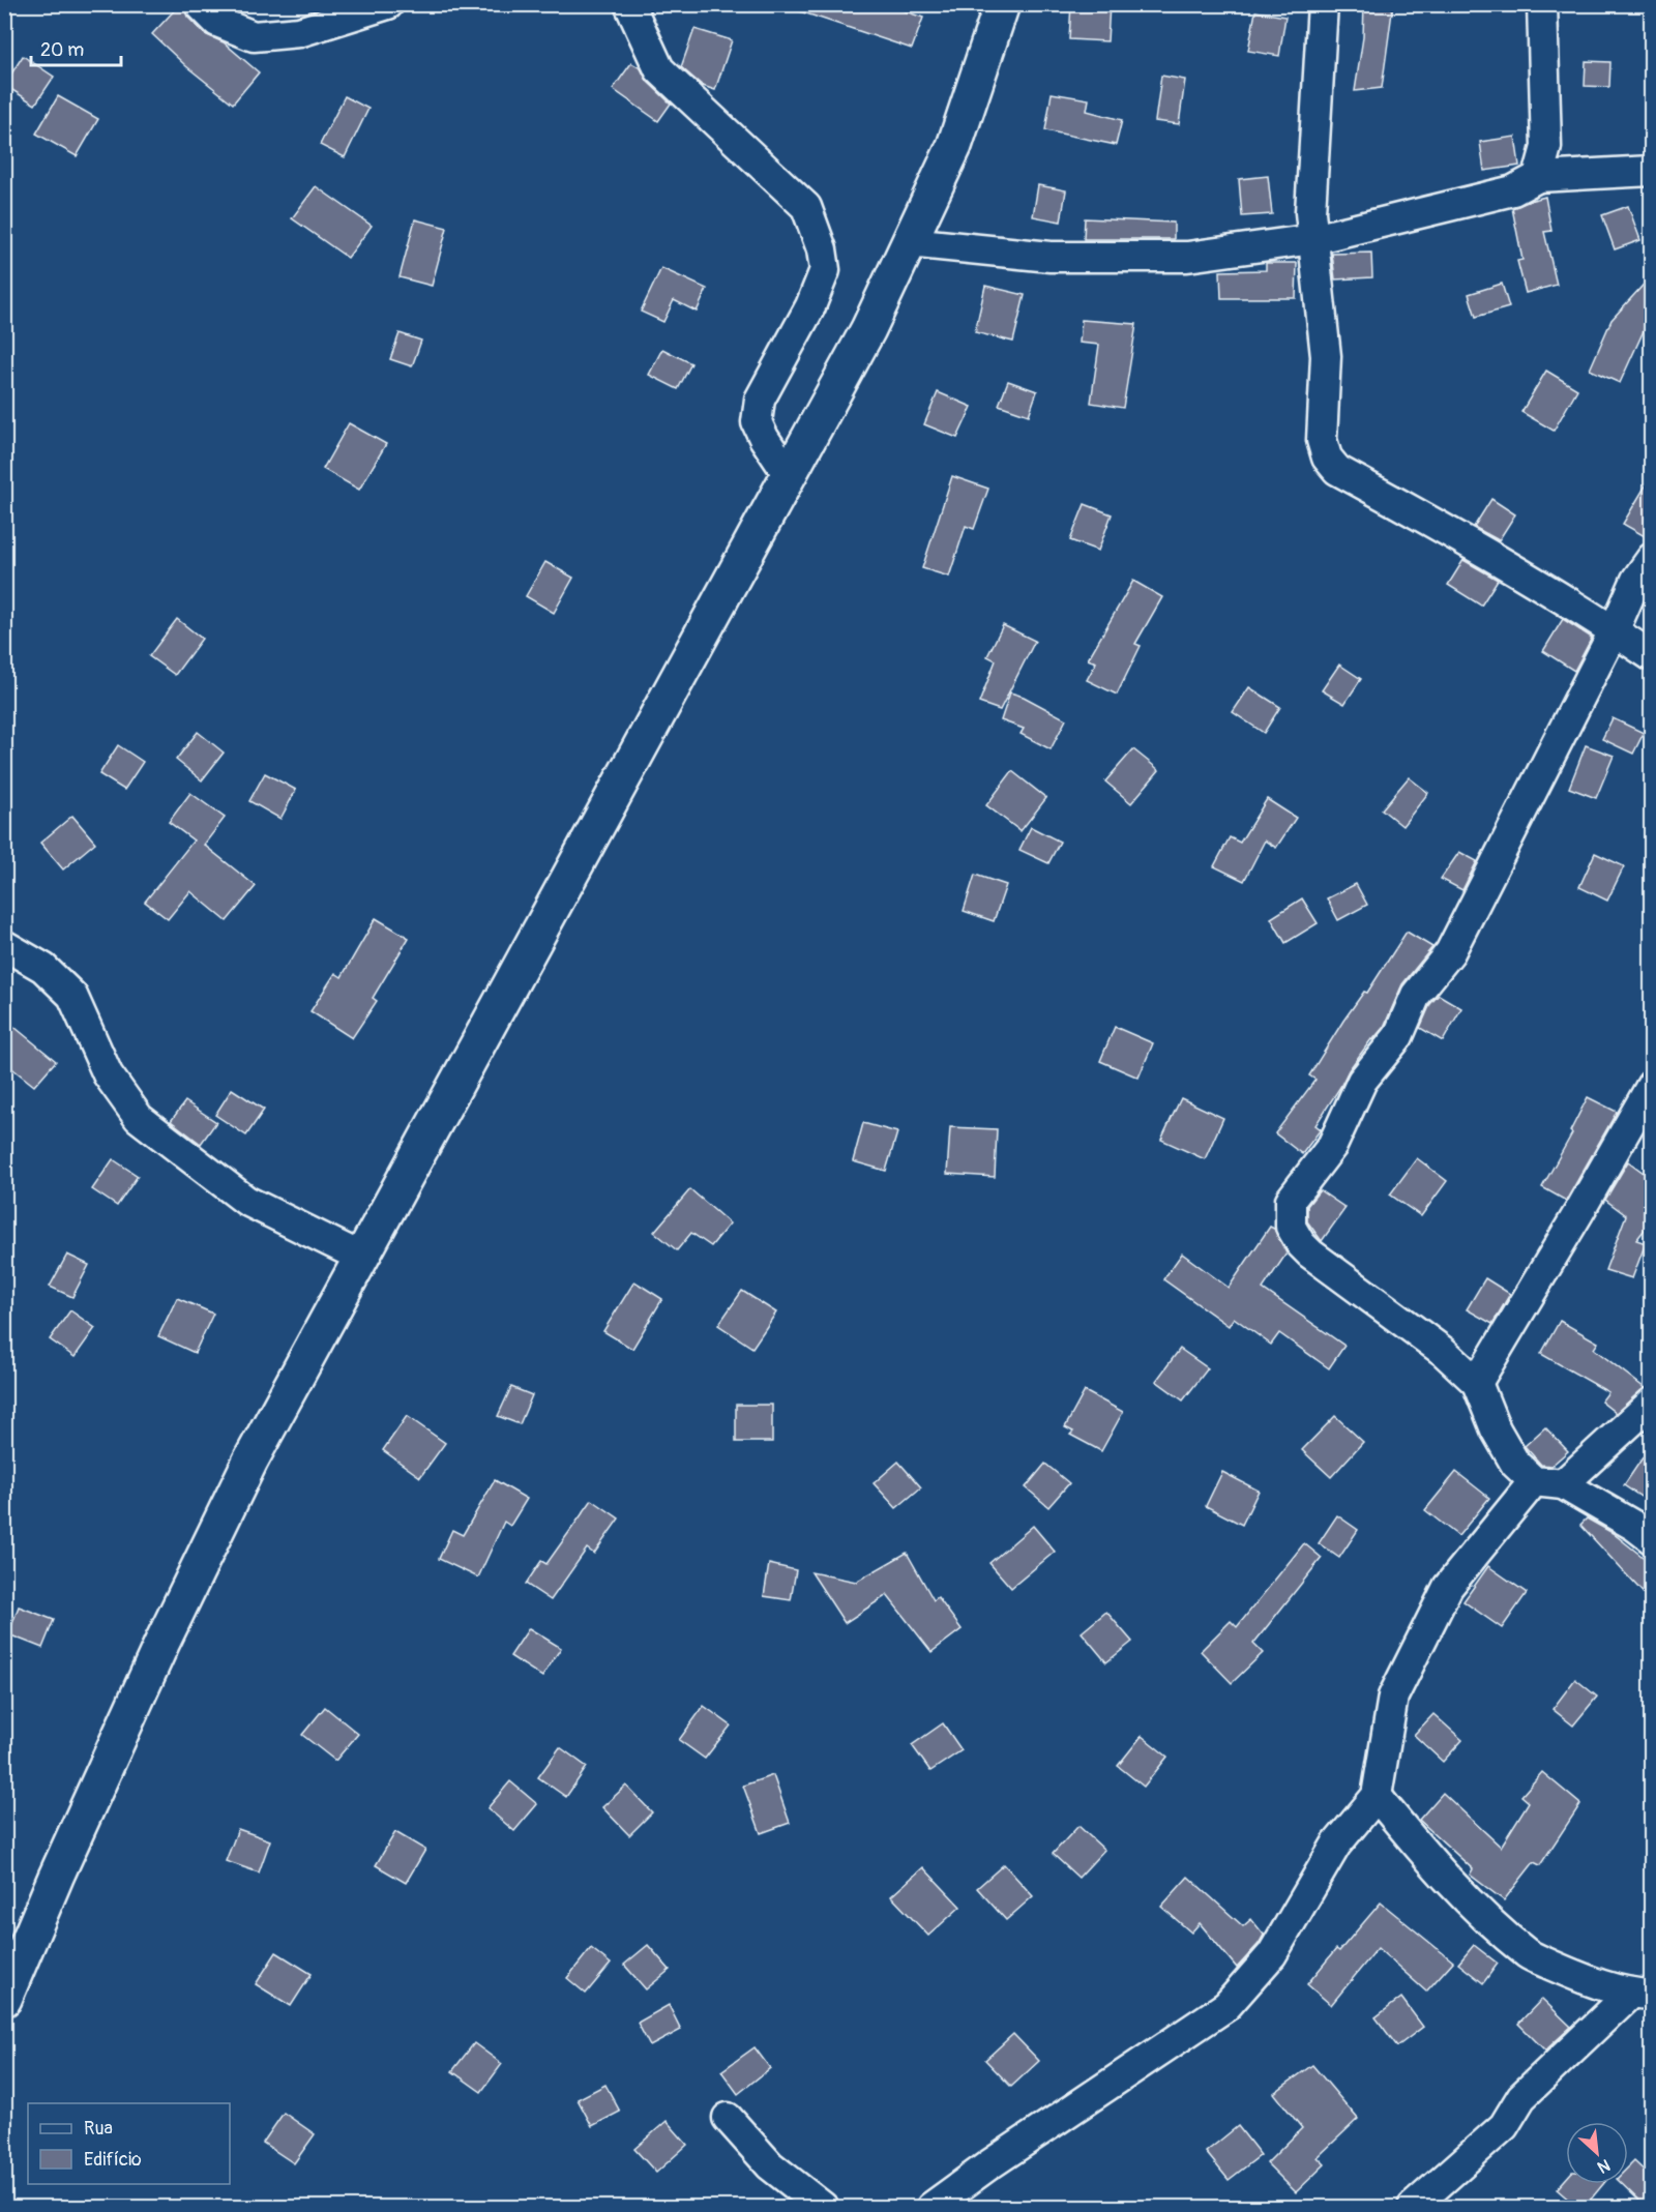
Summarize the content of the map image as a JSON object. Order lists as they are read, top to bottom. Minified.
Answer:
{"legend":["Rua","Edifício"],"scale_bar":"20 m","north":"bottom right"}
